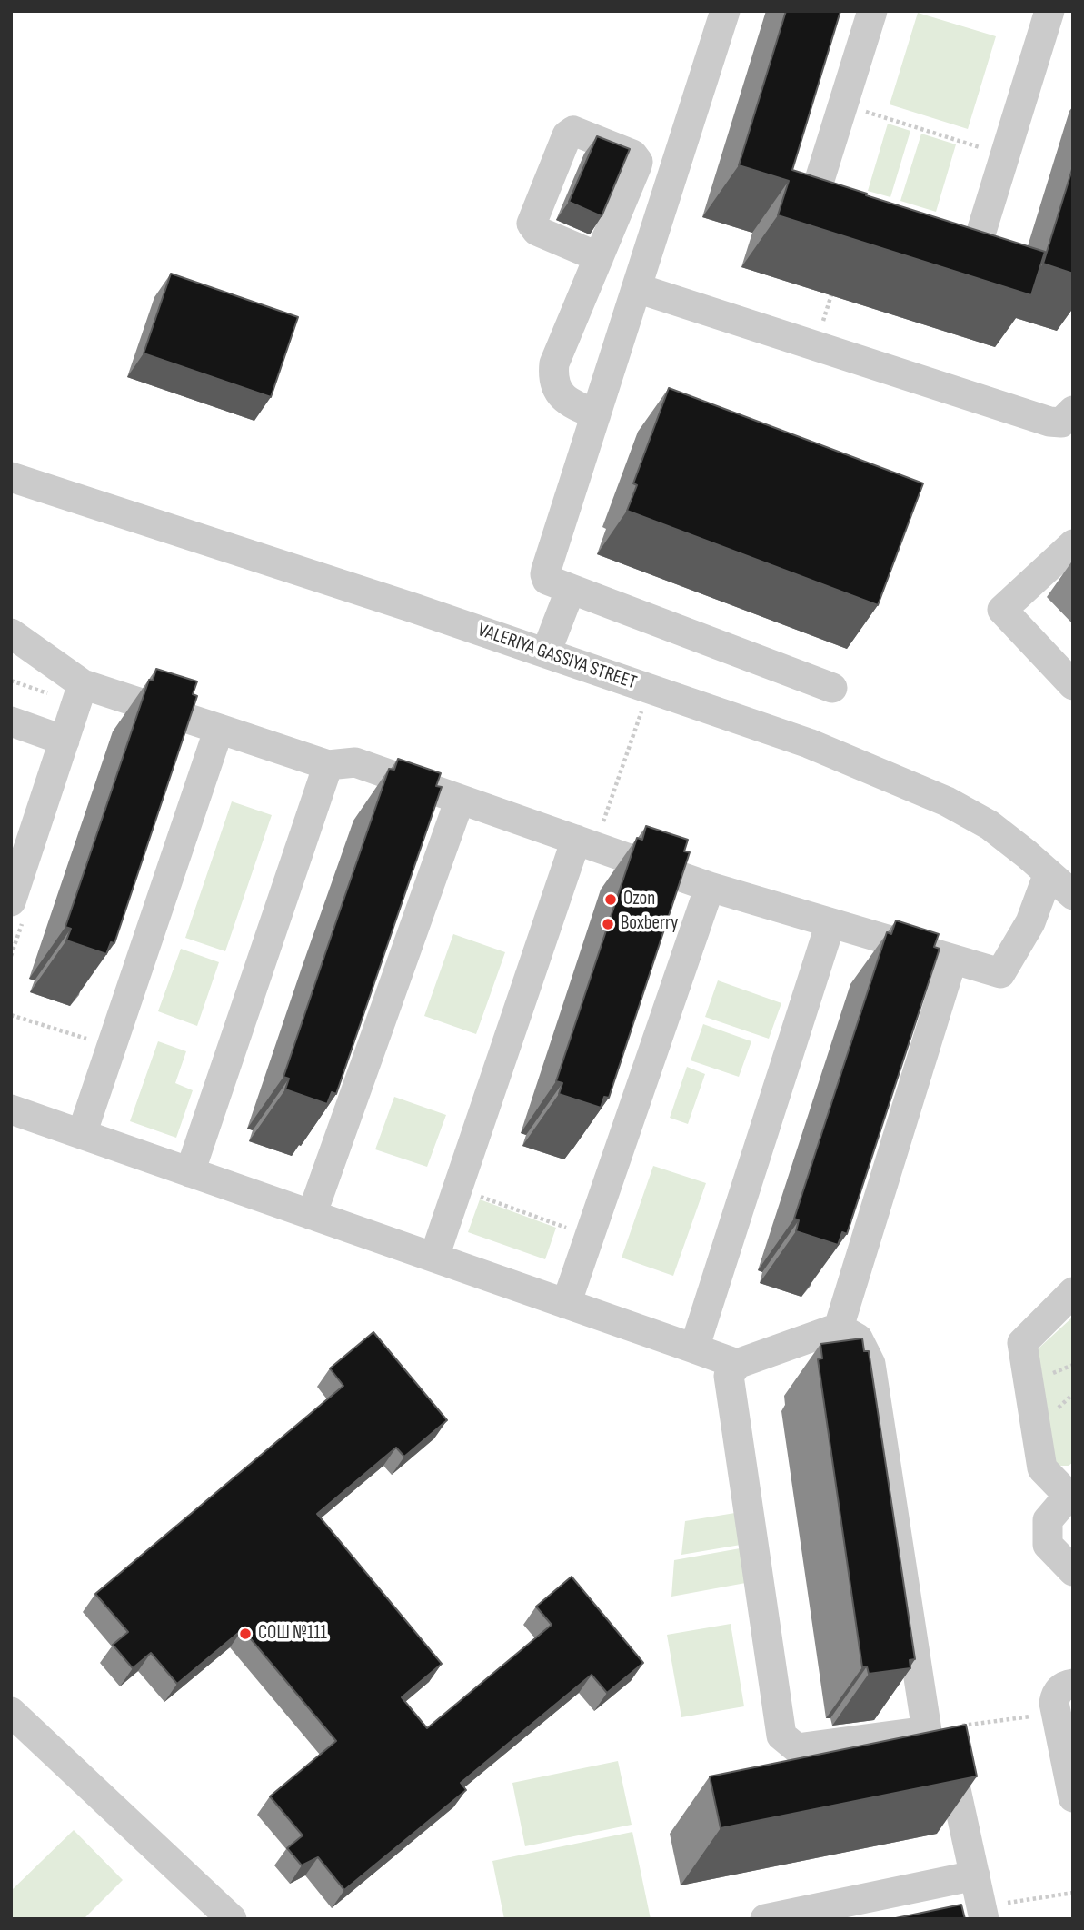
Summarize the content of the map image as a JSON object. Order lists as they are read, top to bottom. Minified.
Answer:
{"streets":{"street":["VALERIYA GASSIYA STREET"]},"places":["Ozon","Boxberry","СОШ №111"]}
